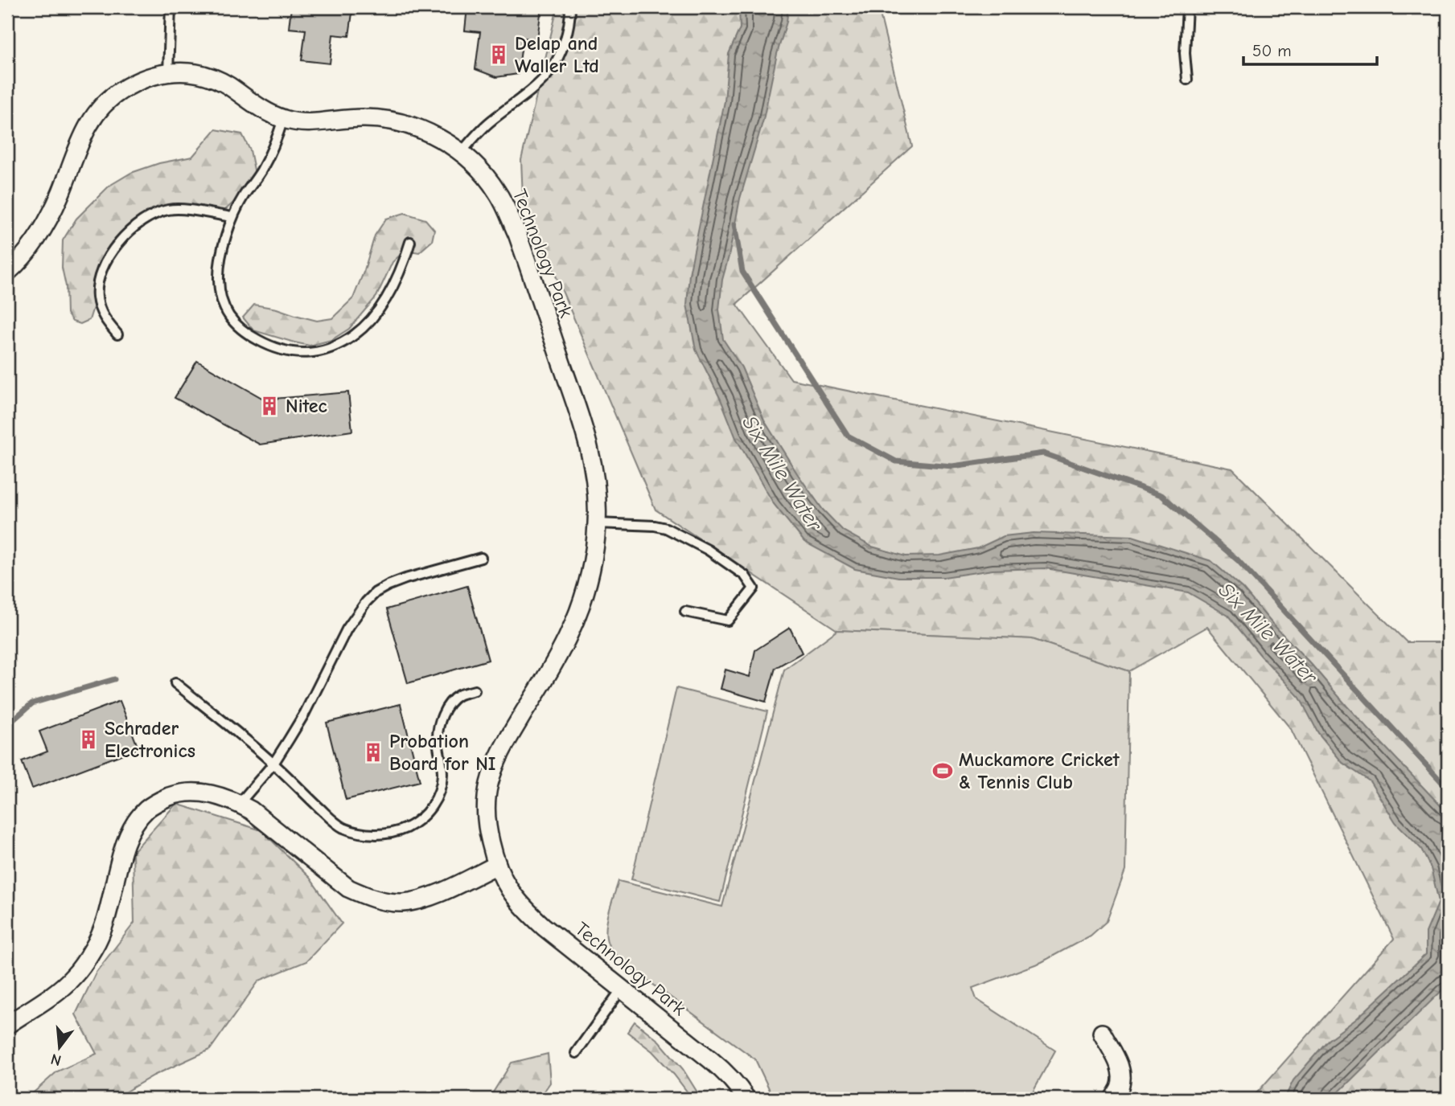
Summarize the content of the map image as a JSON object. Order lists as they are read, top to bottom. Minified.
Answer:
{"streets":{"street":["Technology Park"]},"water":["Six Mile Water"],"places":{"building":["Delap and Waller Ltd","Nitec","Schrader Electronics","Probation Board for NI"],"sports":["Muckamore Cricket & Tennis Club"]},"scale_bar":"50 m","north":"bottom"}
